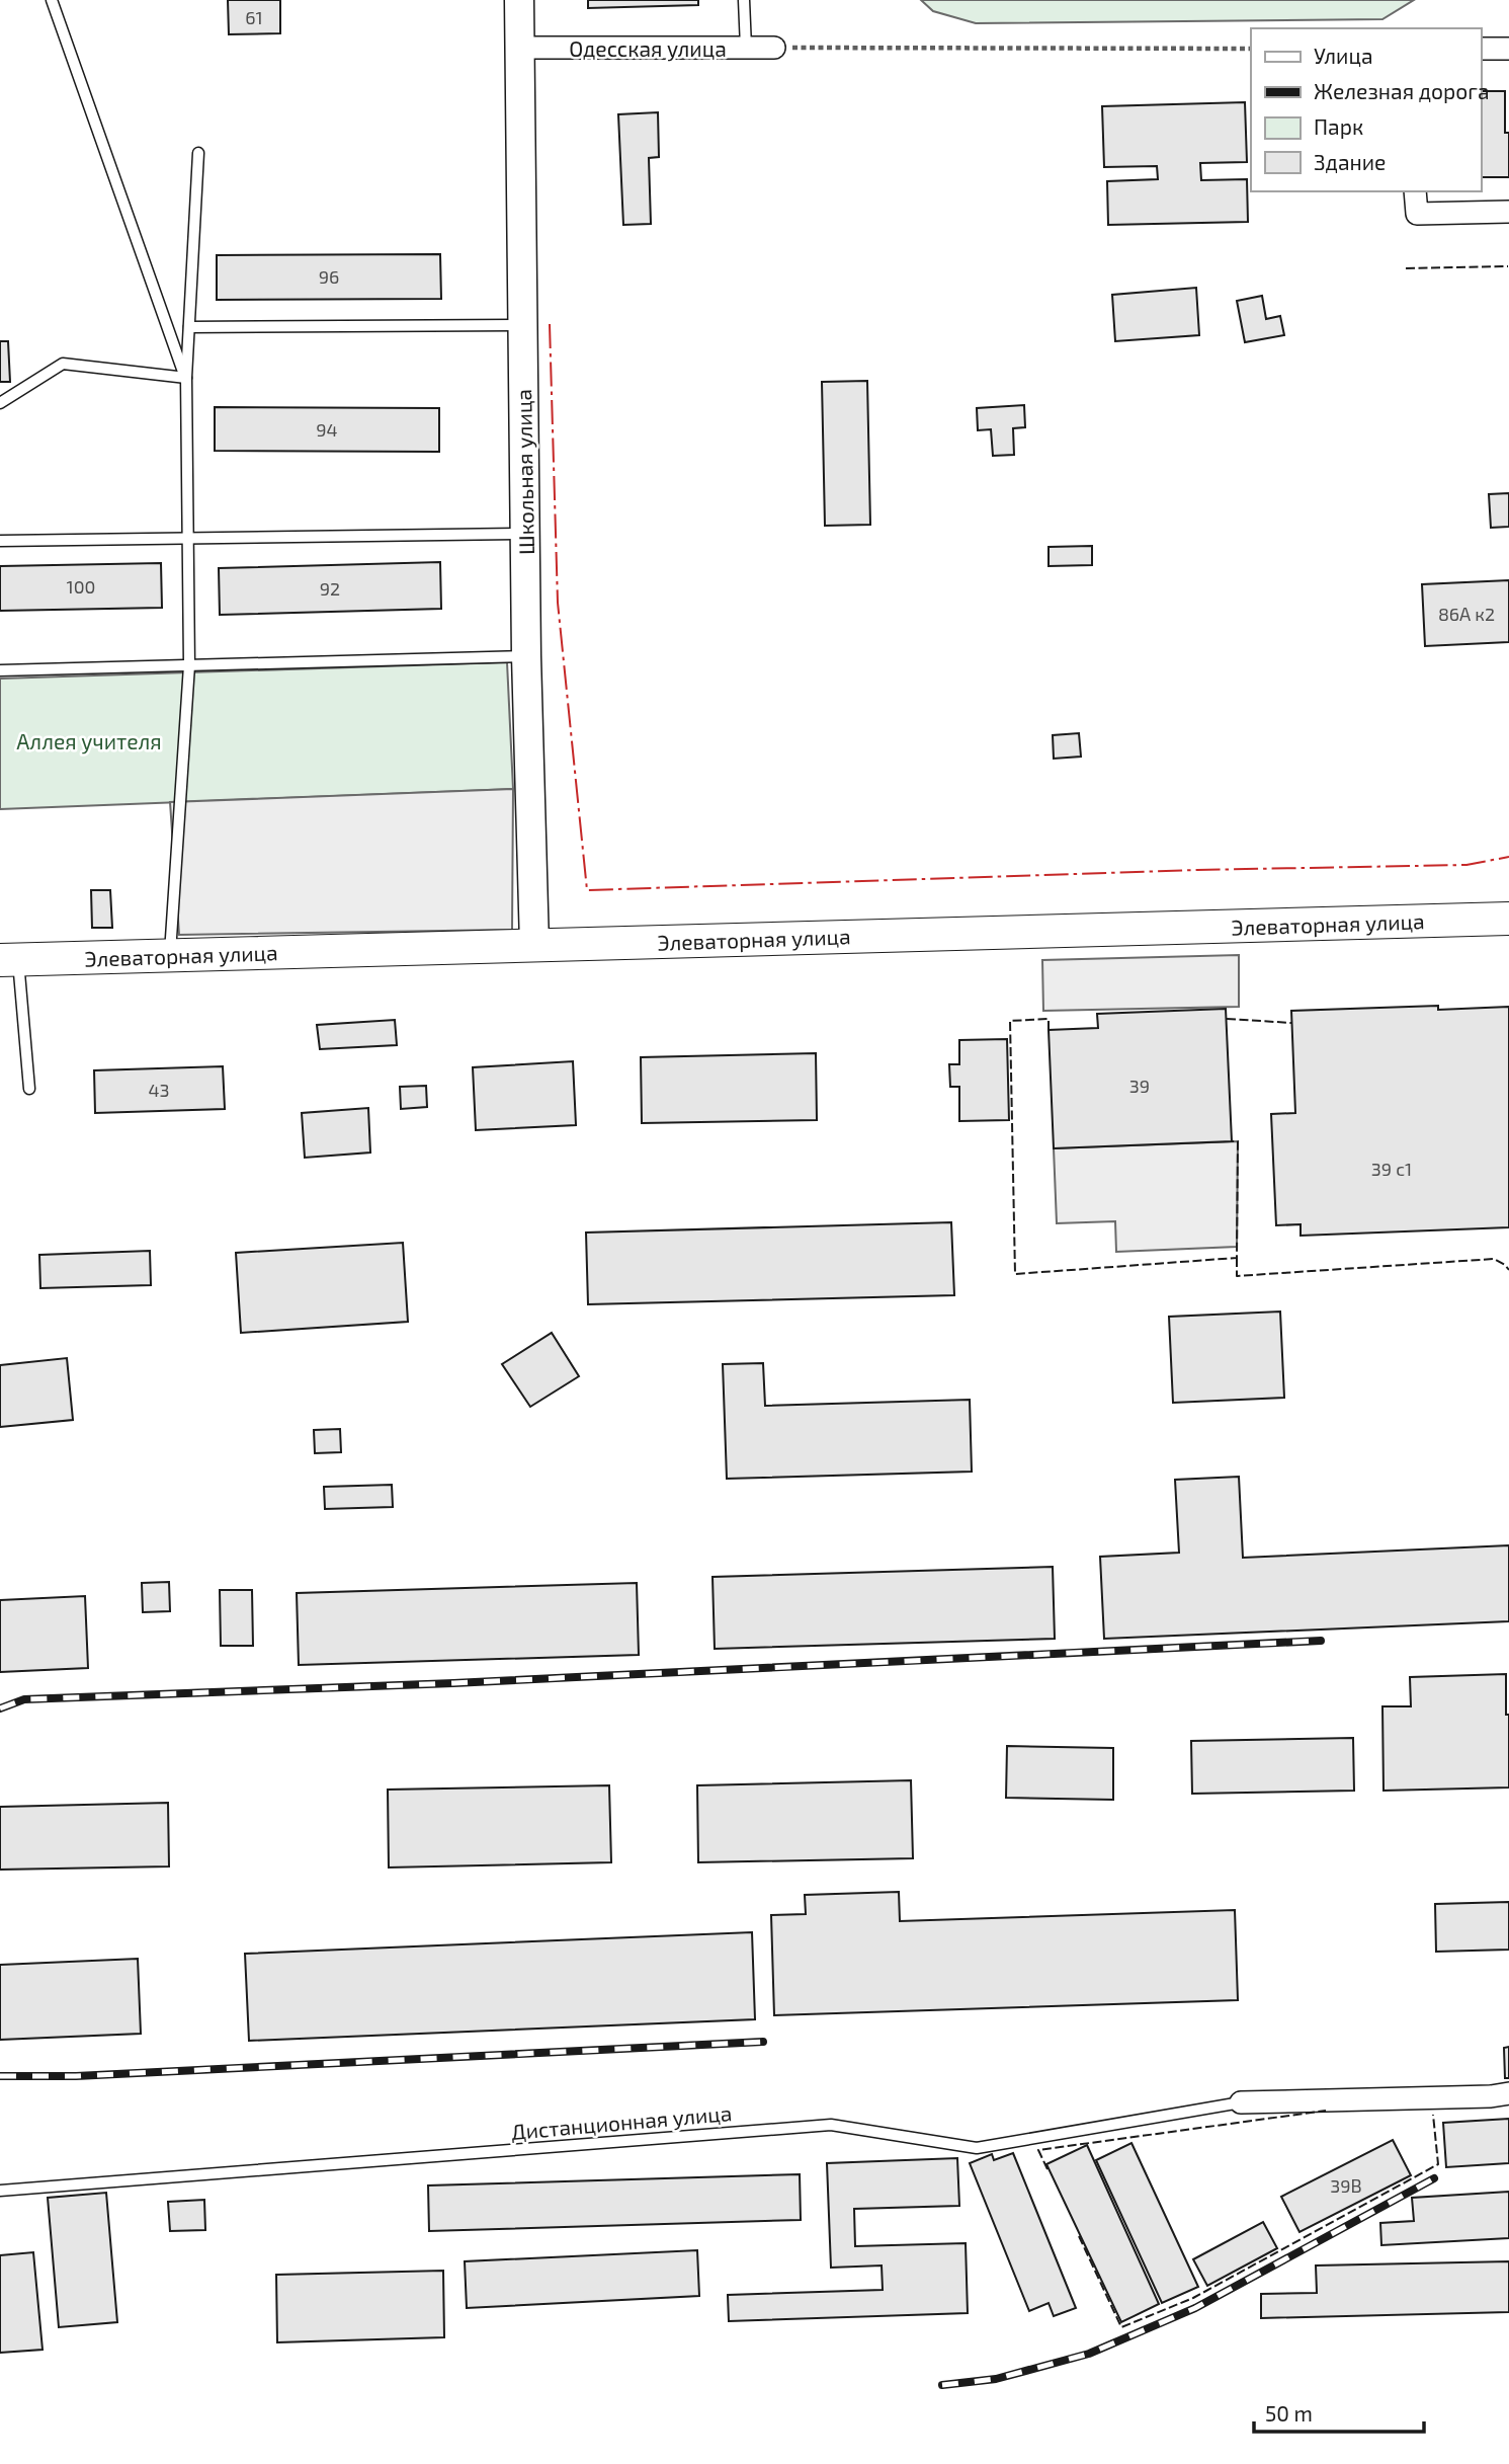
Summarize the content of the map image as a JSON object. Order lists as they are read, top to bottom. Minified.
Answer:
{"streets":{"main road":["Элеваторная улица"],"street":["Одесская улица","Школьная улица"],"lane":["Дистанционная улица"]},"crossings":[["Одесская улица","Школьная улица"],["Школьная улица","Элеваторная улица"]],"parks":["Аллея учителя"],"house_numbers":["61","96","94","100","92","86А к2","39","43","39 с1","39В"],"legend":["Улица","Железная дорога","Парк","Здание"],"scale_bar":"50 m"}
